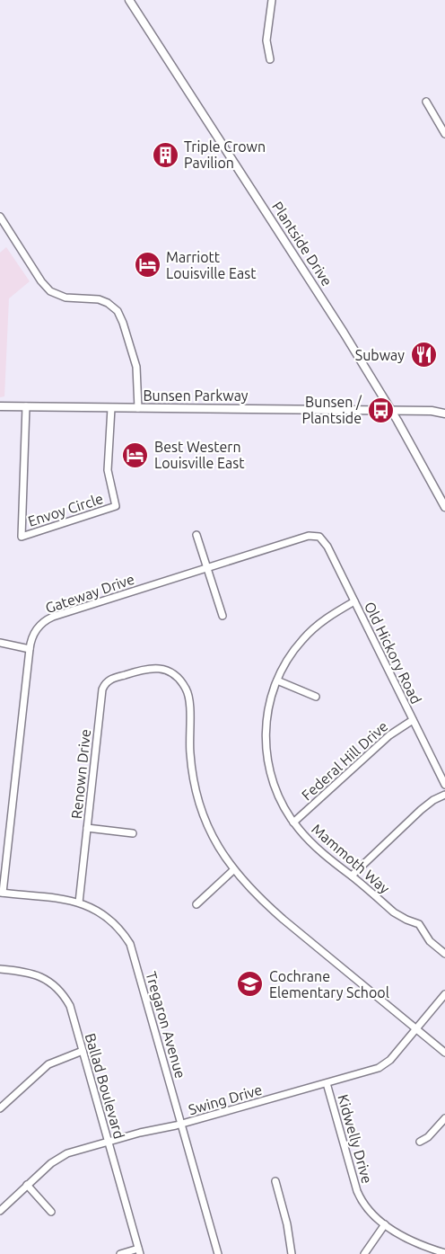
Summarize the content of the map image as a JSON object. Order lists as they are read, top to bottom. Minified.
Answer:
{"streets":{"street":["Plantside Drive","Bunsen Parkway","Envoy Circle","Gateway Drive","Old Hickory Road","Federal Hill Drive","Renown Drive","Mammoth Way","Tregaron Avenue","Ballad Boulevard","Swing Drive","Kidwelly Drive"]},"crossings":[["Plantside Drive","Bunsen Parkway"],["Bunsen Parkway","Envoy Circle"],["Gateway Drive","Old Hickory Road"],["Gateway Drive","Tregaron Avenue"],["Old Hickory Road","Federal Hill Drive"],["Old Hickory Road","Mammoth Way"],["Federal Hill Drive","Mammoth Way"],["Renown Drive","Tregaron Avenue"],["Renown Drive","Swing Drive"],["Tregaron Avenue","Swing Drive"],["Ballad Boulevard","Swing Drive"],["Swing Drive","Kidwelly Drive"]],"places":{"building":["Triple Crown Pavilion"],"hotel":["Marriott Louisville East","Best Western Louisville East"],"restaurant":["Subway"],"bus stop":["Bunsen / Plantside"],"school or university":["Cochrane Elementary School"]}}
